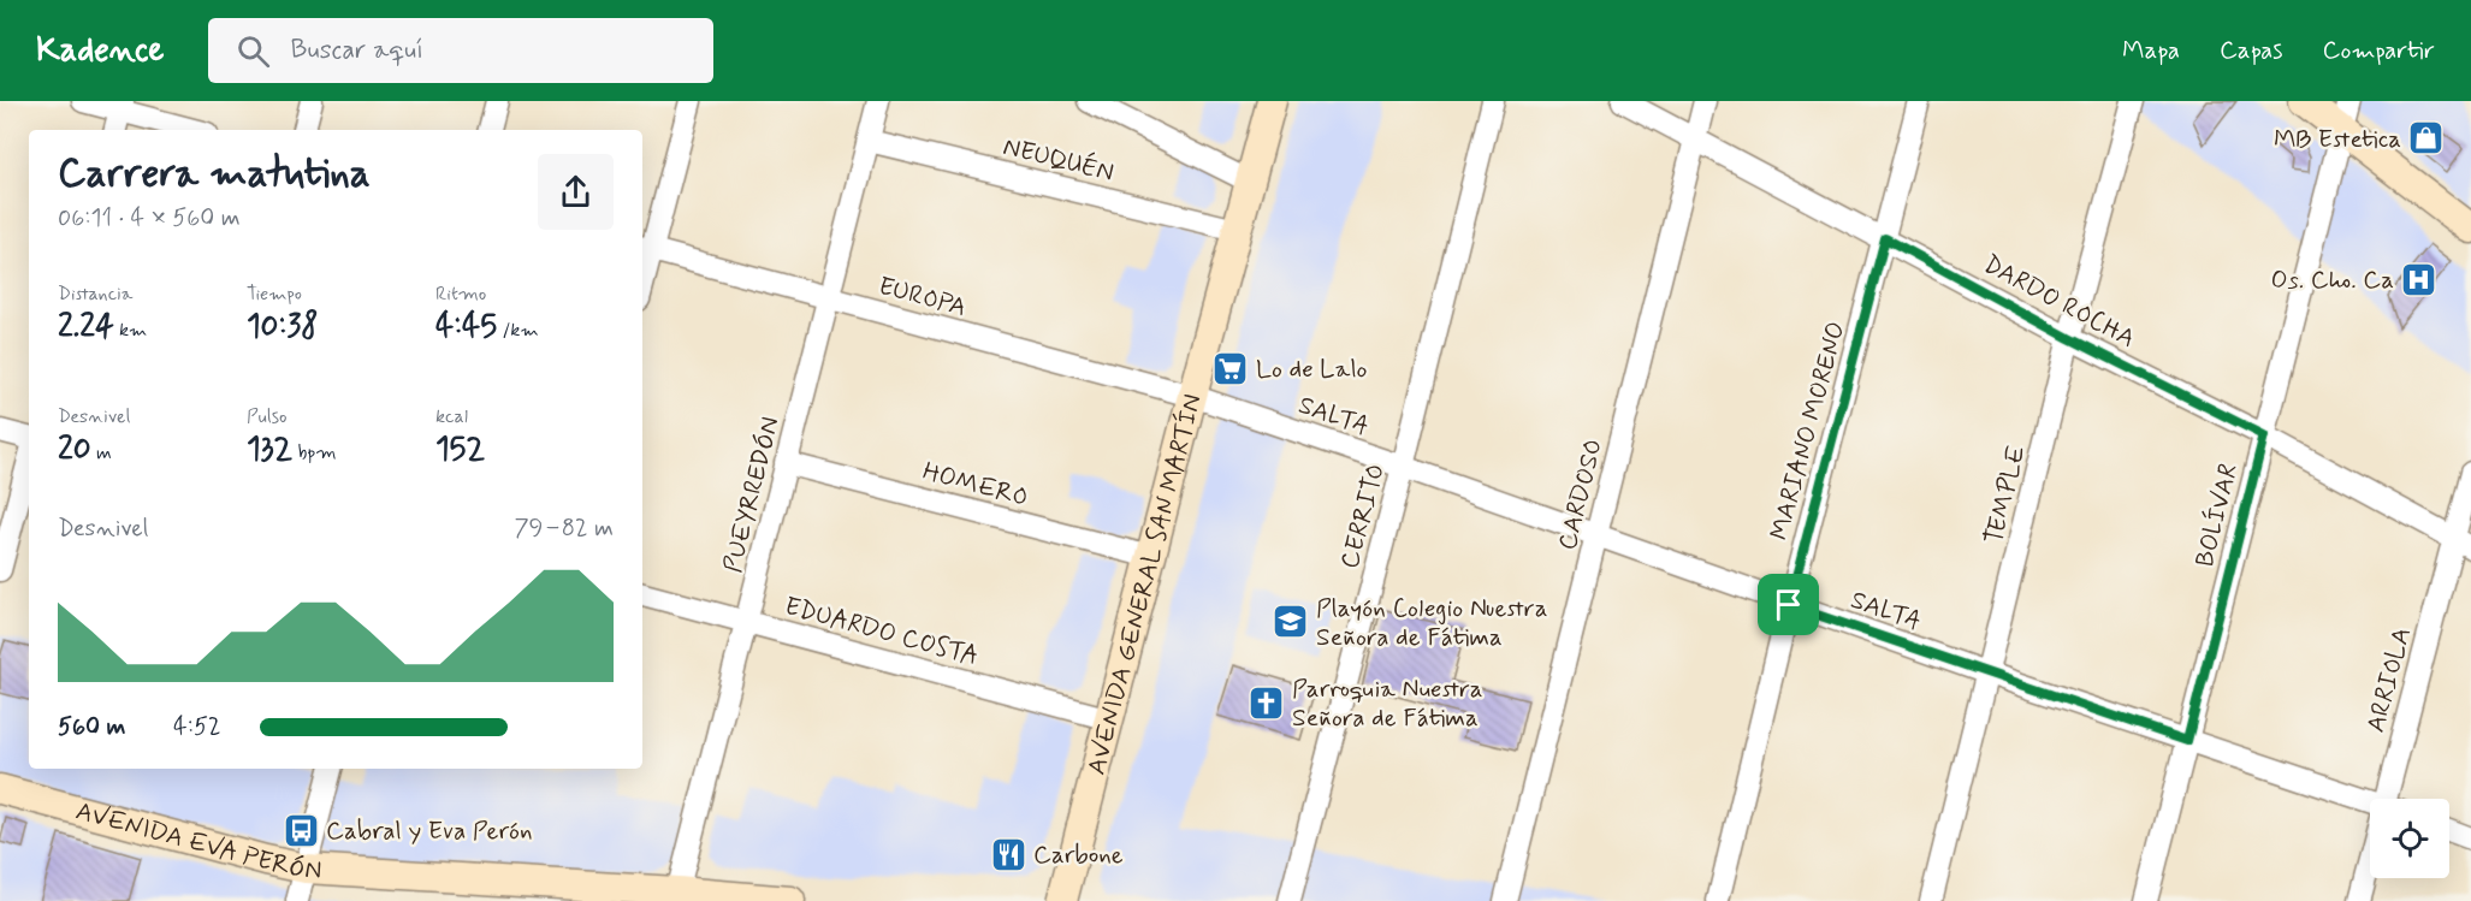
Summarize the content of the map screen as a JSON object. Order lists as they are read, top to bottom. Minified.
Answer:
{"streets":{"main road":["AVENIDA GENERAL SAN MARTÍN","AVENIDA EVA PERÓN"],"street":["NEUQUÉN","EUROPA","DARDO ROCHA","SALTA","MARIANO MORENO","HOMERO","PUEYRREDÓN","CARDOSO","TEMPLE","BOLÍVAR","CERRITO","EDUARDO COSTA","ARRIOLA"]},"crossings":[["NEUQUÉN","PUEYRREDÓN"],["NEUQUÉN","AVENIDA GENERAL SAN MARTÍN"],["EUROPA","SALTA"],["EUROPA","PUEYRREDÓN"],["EUROPA","AVENIDA GENERAL SAN MARTÍN"],["DARDO ROCHA","MARIANO MORENO"],["DARDO ROCHA","CARDOSO"],["DARDO ROCHA","TEMPLE"],["DARDO ROCHA","BOLÍVAR"],["DARDO ROCHA","ARRIOLA"],["SALTA","MARIANO MORENO"],["SALTA","CARDOSO"],["SALTA","TEMPLE"],["SALTA","BOLÍVAR"],["SALTA","CERRITO"],["SALTA","AVENIDA GENERAL SAN MARTÍN"],["HOMERO","PUEYRREDÓN"],["HOMERO","AVENIDA GENERAL SAN MARTÍN"],["PUEYRREDÓN","EDUARDO COSTA"],["PUEYRREDÓN","AVENIDA EVA PERÓN"],["AVENIDA GENERAL SAN MARTÍN","EDUARDO COSTA"]],"places":{"shop":["MB Estetica"],"hospital":["Os. Cho. Ca"],"supermarket":["Lo de Lalo"],"school or university":["Playón Colegio Nuestra Señora de Fátima"],"church":["Parroquia Nuestra Señora de Fátima"],"bus stop":["Cabral y Eva Perón"],"restaurant":["Carbone"]},"page":{"header":"Kadence","search":"Buscar aquí","nav":["Mapa","Capas","Compartir"],"heading":["Carrera matutina","06:11 · 4 × 560 m"],"stats":[["Distancia","2.24 km"],["Tiempo","10:38"],["Ritmo","4:45 /km"],["Desnivel","20 m"],["Pulso","132 bpm"],["kcal","152"]],"chart":["Desnivel","79–82 m"],"list":[{"name":"560 m","note":"4:52"}]}}
